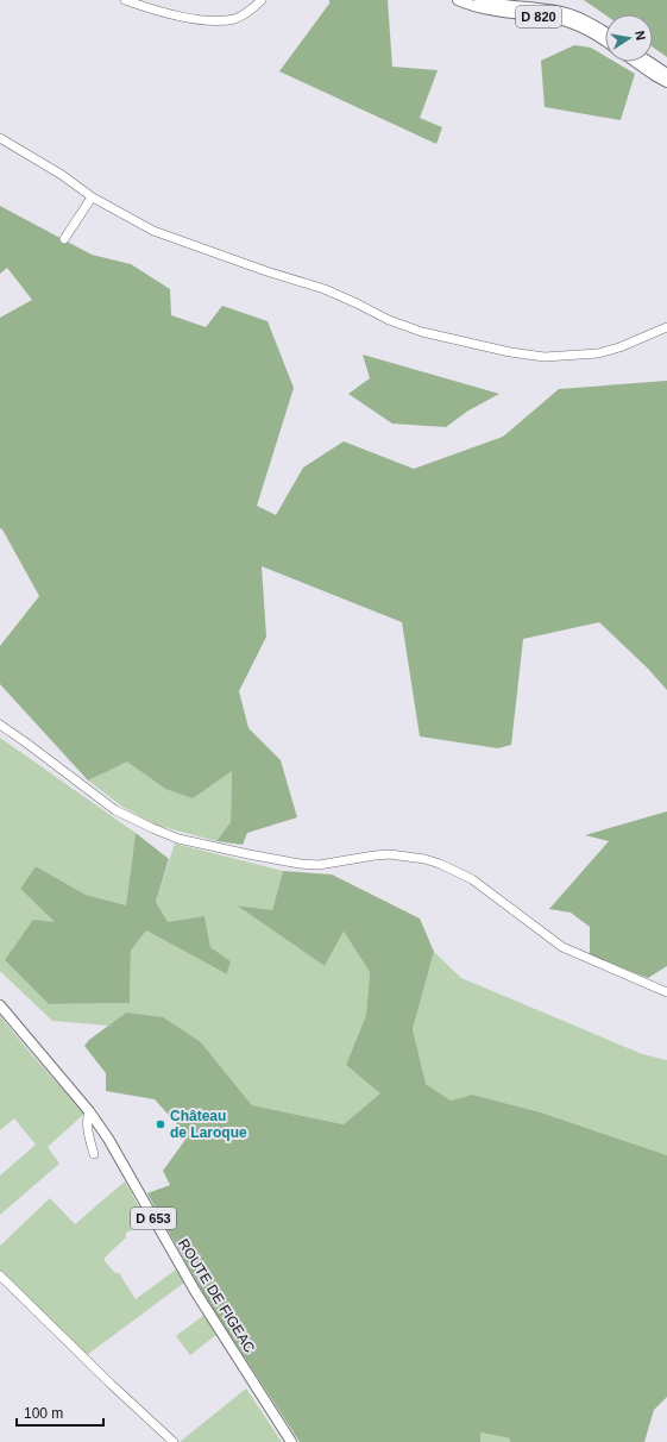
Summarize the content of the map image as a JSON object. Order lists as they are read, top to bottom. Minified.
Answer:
{"streets":{"main road":["D 820","D 653","ROUTE DE FIGEAC"]},"places":["Château de Laroque"],"scale_bar":"100 m","north":"right"}
